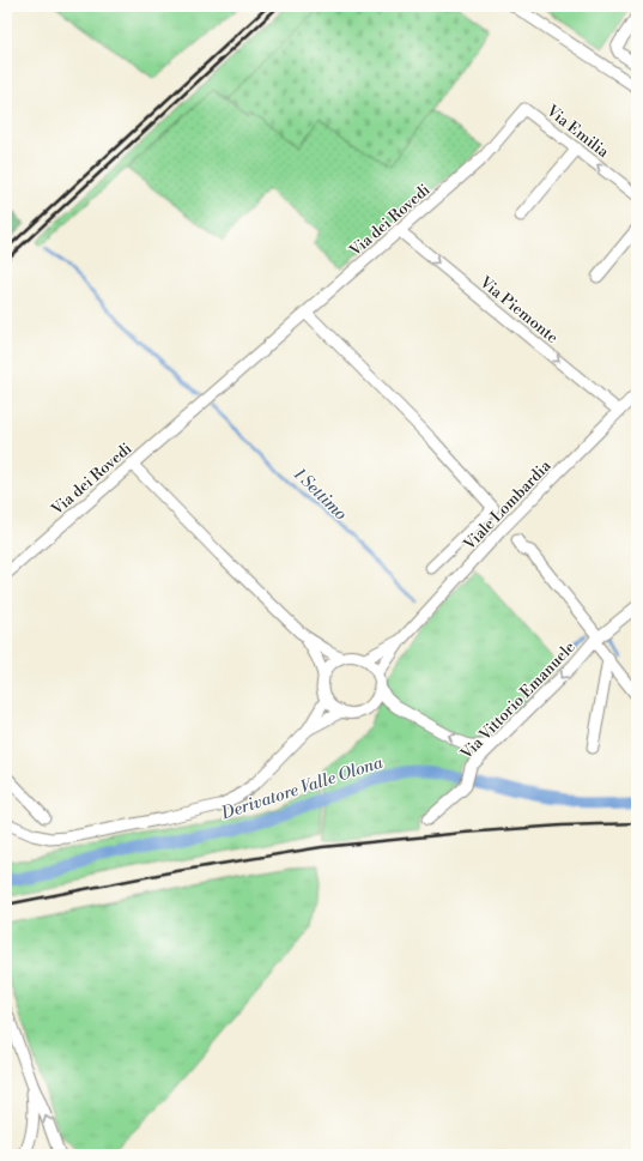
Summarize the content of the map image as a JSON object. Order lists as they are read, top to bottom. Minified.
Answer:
{"streets":{"street":["Via Emilia","Via dei Rovedi","Via Piemonte","Viale Lombardia","Via Vittorio Emanuele"]},"crossings":[["Via Emilia","Via dei Rovedi"],["Via dei Rovedi","Via Piemonte"],["Via Piemonte","Viale Lombardia"]],"one_way":["Via Emilia","Via Piemonte","Via Vittorio Emanuele"],"water":["1 Settimo","Derivatore Valle Olona"]}
